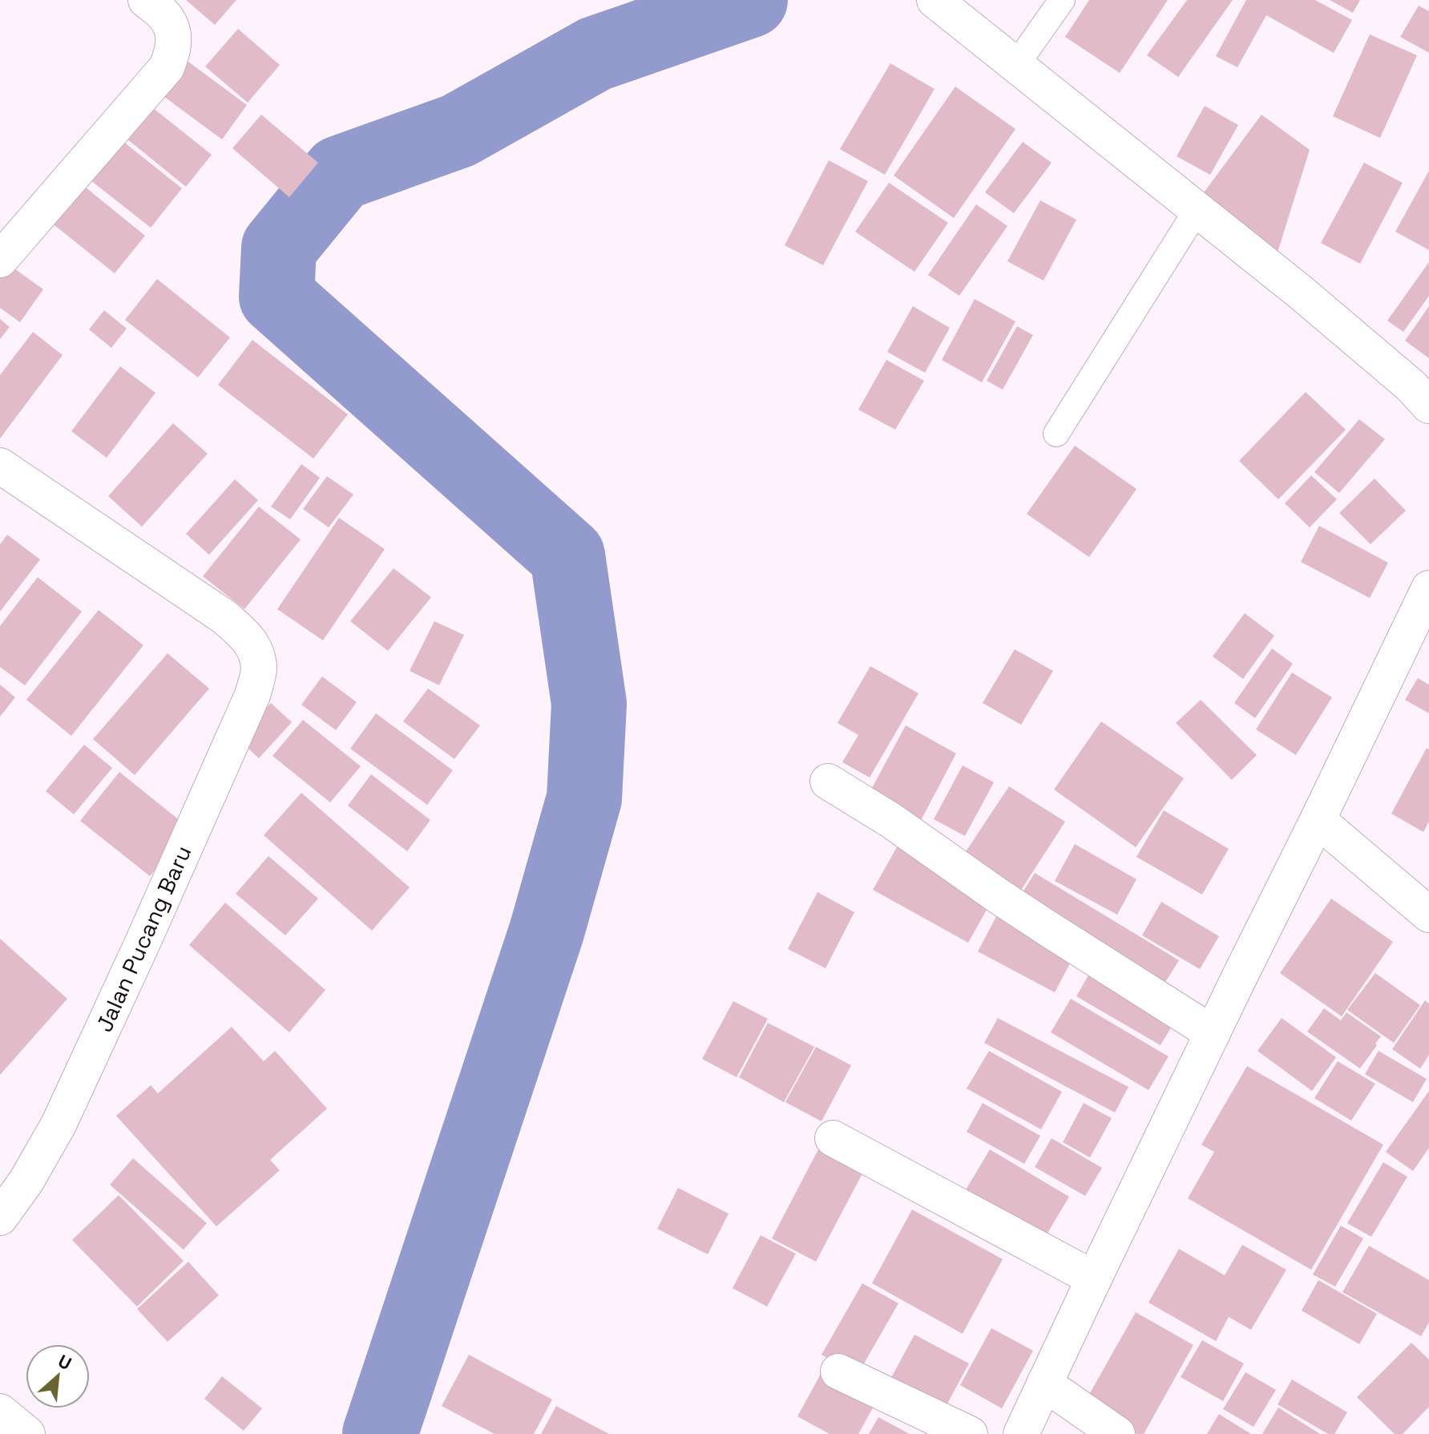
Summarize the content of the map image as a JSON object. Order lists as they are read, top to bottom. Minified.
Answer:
{"streets":{"street":["Jalan Pucang Baru"]},"north":"top right"}
